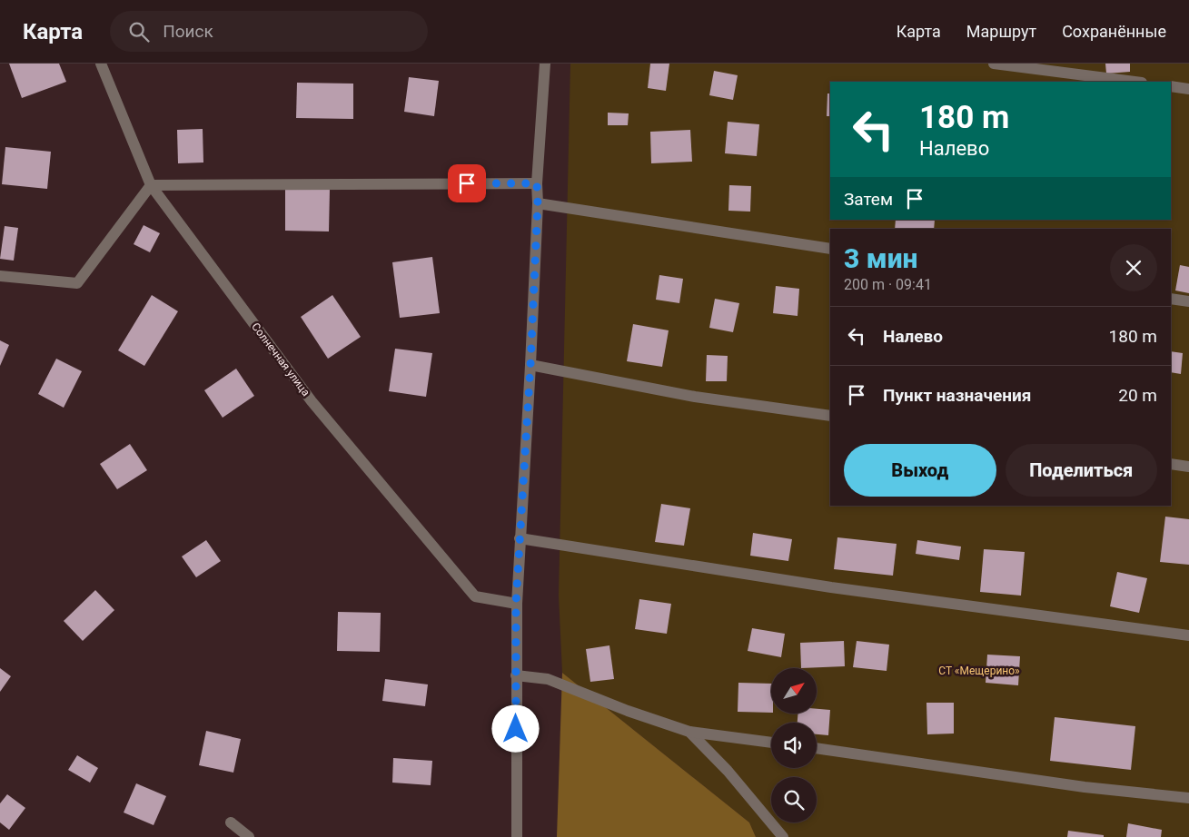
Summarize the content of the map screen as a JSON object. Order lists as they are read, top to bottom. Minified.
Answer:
{"streets":{"street":["Солнечная улица"]},"parks":["СТ «Мещерино»"],"north":"top right","page":{"header":"Карта","search":"Поиск","nav":["Карта","Маршрут","Сохранённые"],"turn":["180 m","Налево"],"then":"Затем","heading":["3 мин","200 m · 09:41"],"list":[{"name":"Налево","value":"180 m"},{"name":"Пункт назначения","value":"20 m"}],"buttons":["Выход","Поделиться"]}}
